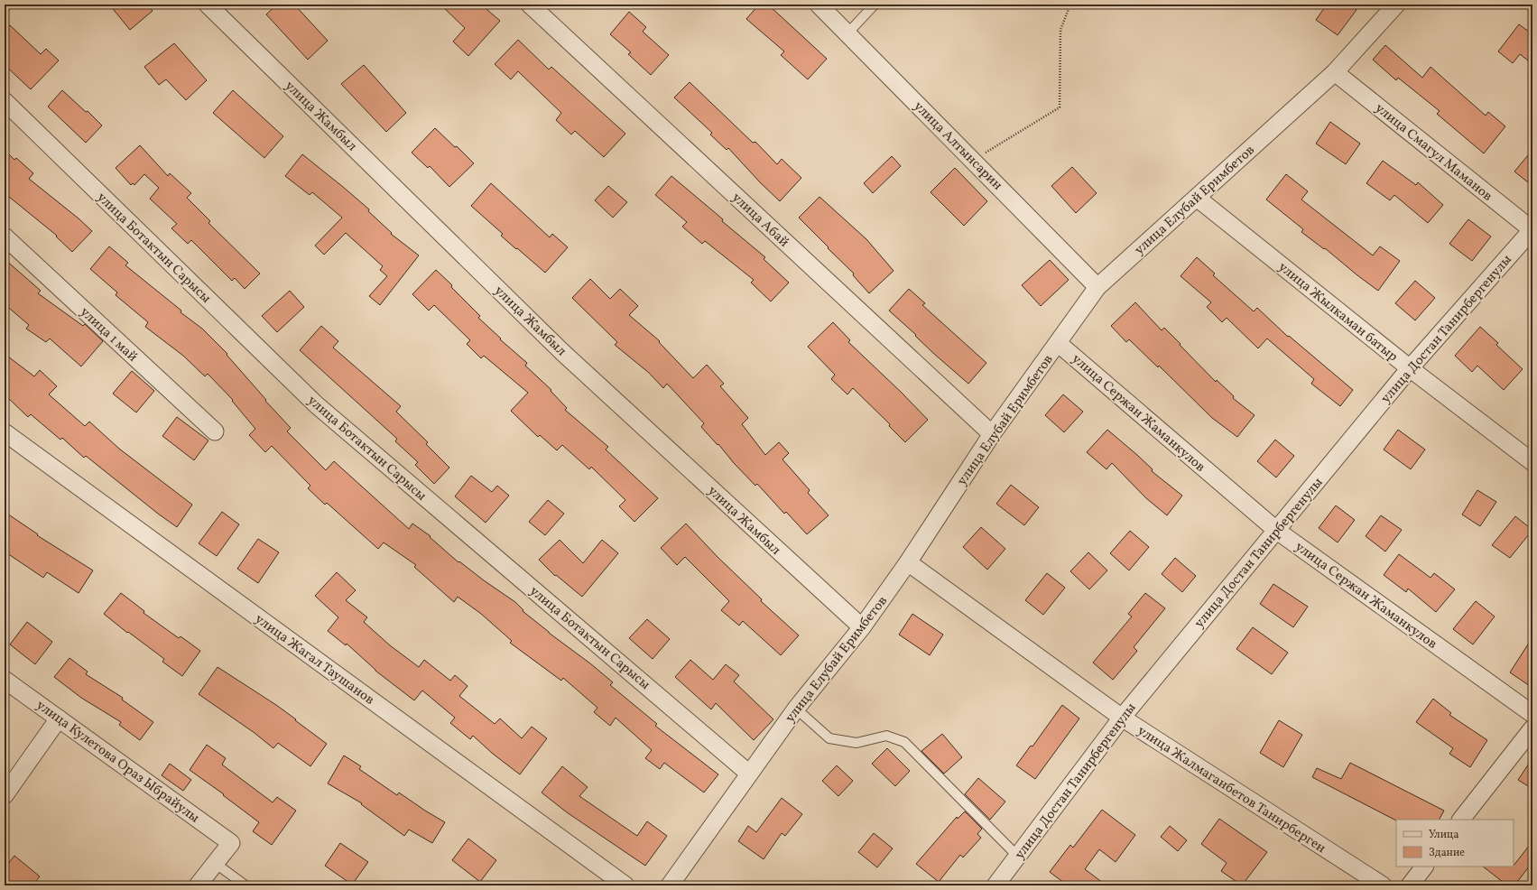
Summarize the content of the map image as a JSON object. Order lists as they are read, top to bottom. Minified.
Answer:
{"streets":{"street":["улица Жамбыл","улица Алтынсарин","улица Смагул Маманов","улица Елубай Еримбетов","улица Абай","улица Ботактын Сарысы","улица Жылкаман батыр","улица Достан Танирбергенулы","улица 1 май","улица Сержан Жаманкулов","улица Жагал Таушанов","улица Кулетова Ораз Ыбрайулы","улица Жалмаганбетов Танирберген"]},"crossings":[["улица Жамбыл","улица Елубай Еримбетов"],["улица Алтынсарин","улица Елубай Еримбетов"],["улица Смагул Маманов","улица Елубай Еримбетов"],["улица Смагул Маманов","улица Достан Танирбергенулы"],["улица Елубай Еримбетов","улица Абай"],["улица Елубай Еримбетов","улица Ботактын Сарысы"],["улица Елубай Еримбетов","улица Жылкаман батыр"],["улица Елубай Еримбетов","улица Сержан Жаманкулов"],["улица Елубай Еримбетов","улица Жалмаганбетов Танирберген"],["улица Жылкаман батыр","улица Достан Танирбергенулы"],["улица Достан Танирбергенулы","улица Сержан Жаманкулов"],["улица Достан Танирбергенулы","улица Жалмаганбетов Танирберген"]],"legend":["Улица","Здание"]}
